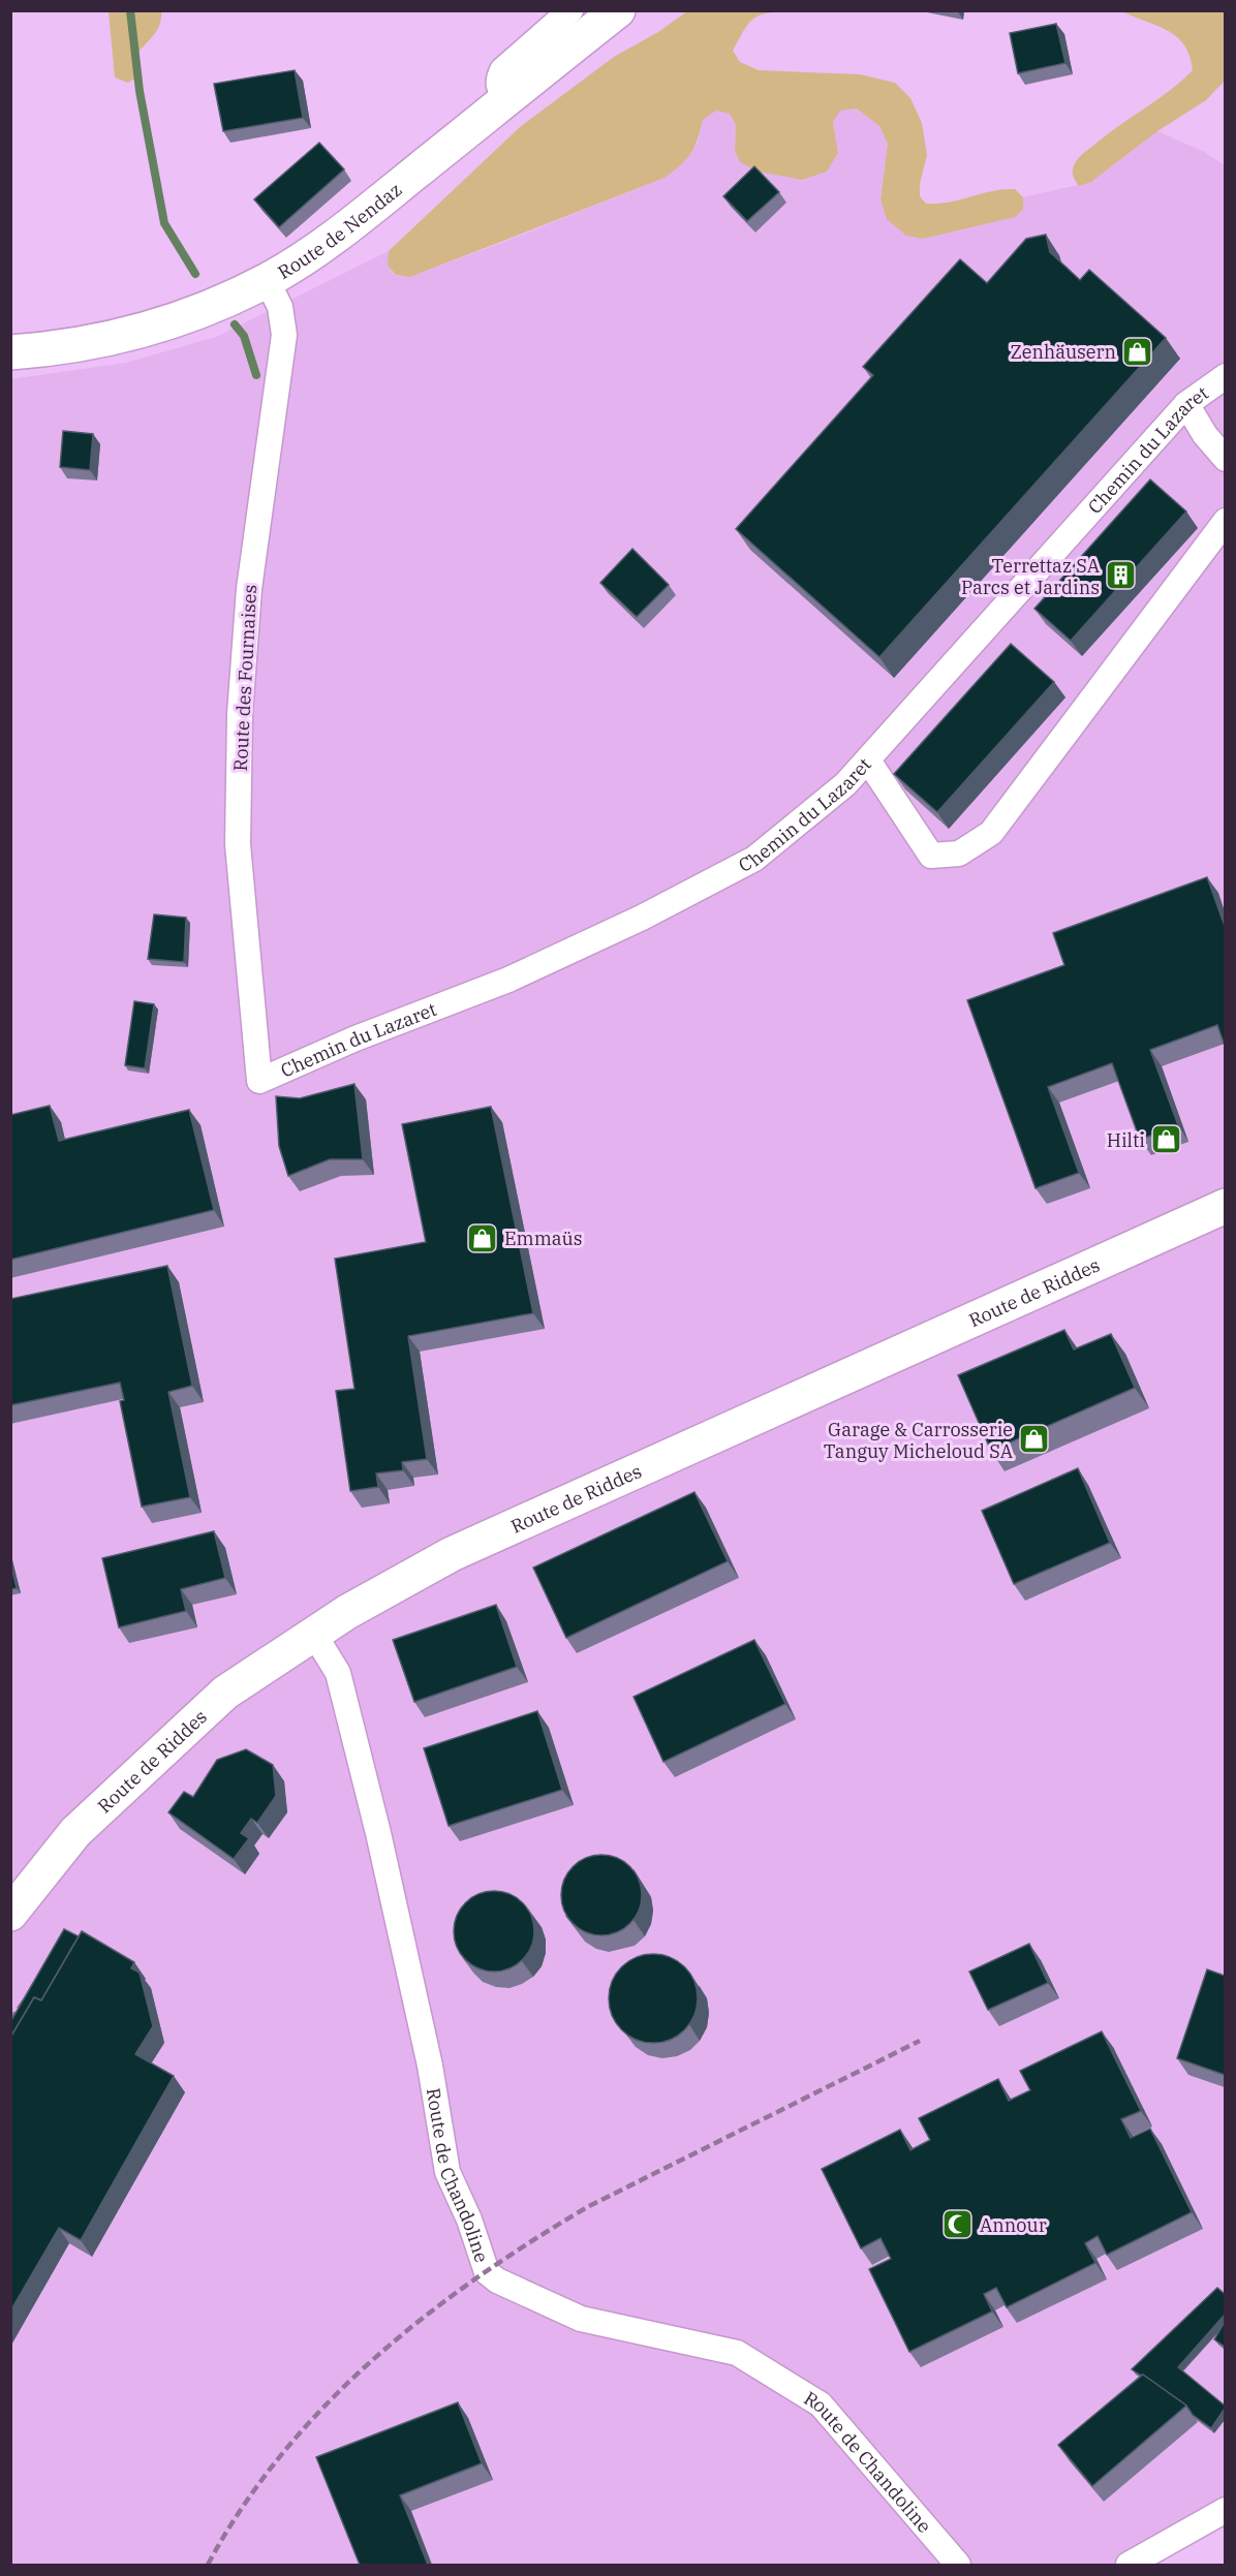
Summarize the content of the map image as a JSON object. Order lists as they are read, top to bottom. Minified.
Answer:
{"streets":{"street":["Route de Nendaz","Chemin du Lazaret","Route des Fournaises","Route de Riddes","Route de Chandoline"]},"crossings":[["Route de Nendaz","Route des Fournaises"],["Chemin du Lazaret","Route des Fournaises"],["Route de Riddes","Route de Chandoline"]],"places":{"shop":["Zenhäusern","Hilti","Emmaüs","Garage & Carrosserie Tanguy Micheloud SA"],"building":["Terrettaz SA Parcs et Jardins"],"mosque":["Annour"]}}
